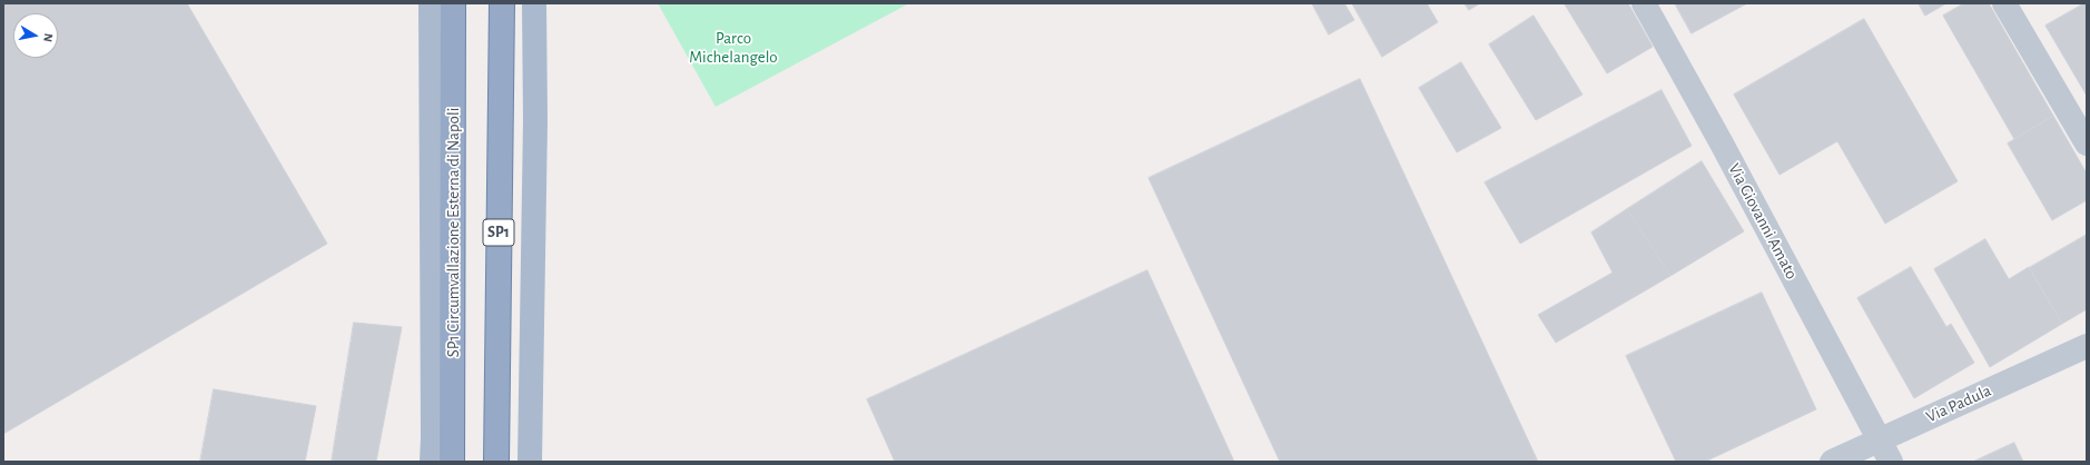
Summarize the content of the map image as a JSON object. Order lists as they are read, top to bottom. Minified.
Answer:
{"streets":{"highway":["SP1 Circumvallazione Esterna di Napoli","SP1"],"street":["Via Giovanni Amato","Via Padula"]},"crossings":[["Via Giovanni Amato","Via Padula"]],"parks":["Parco Michelangelo"],"north":"right"}
